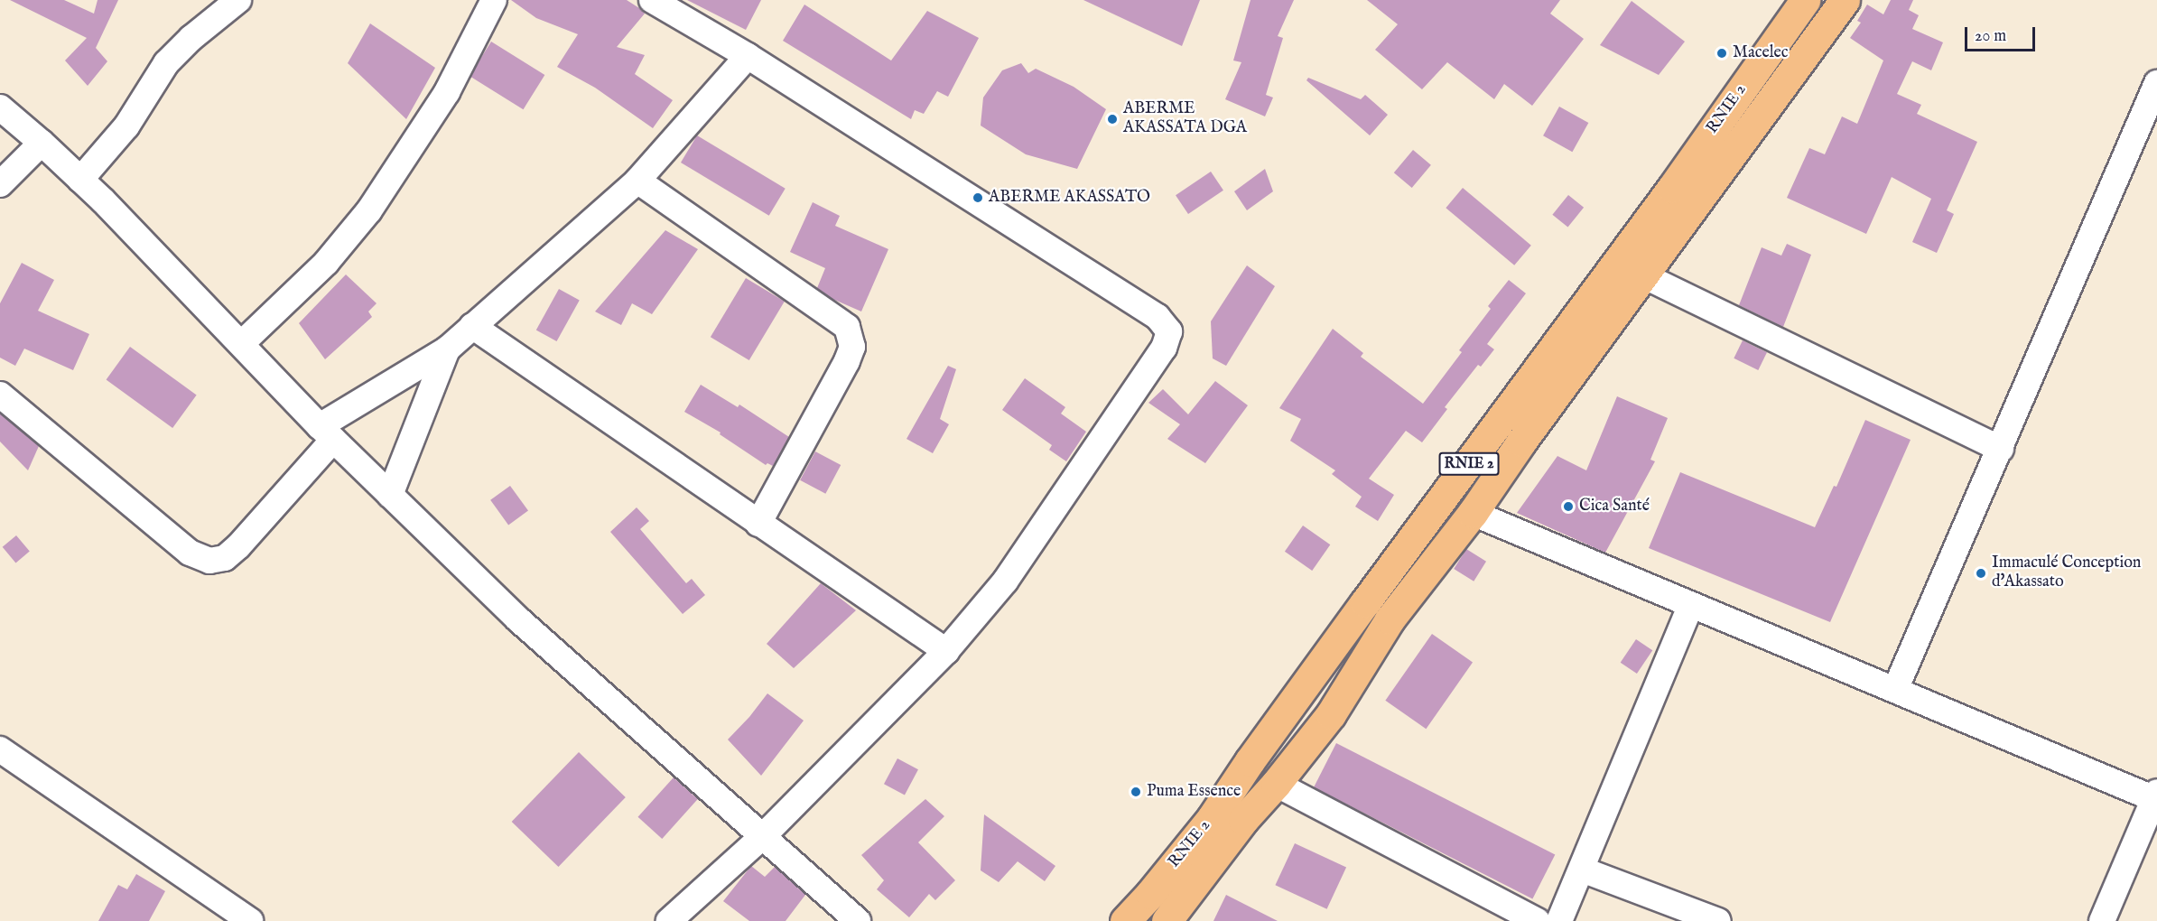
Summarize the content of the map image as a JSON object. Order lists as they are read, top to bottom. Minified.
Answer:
{"streets":{"highway":["RNIE 2"]},"places":["Macelec","ABERME AKASSATA DGA","ABERME AKASSATO","Cica Santé","Immaculé Conception d'Akassato","Puma Essence"],"scale_bar":"20 m"}
